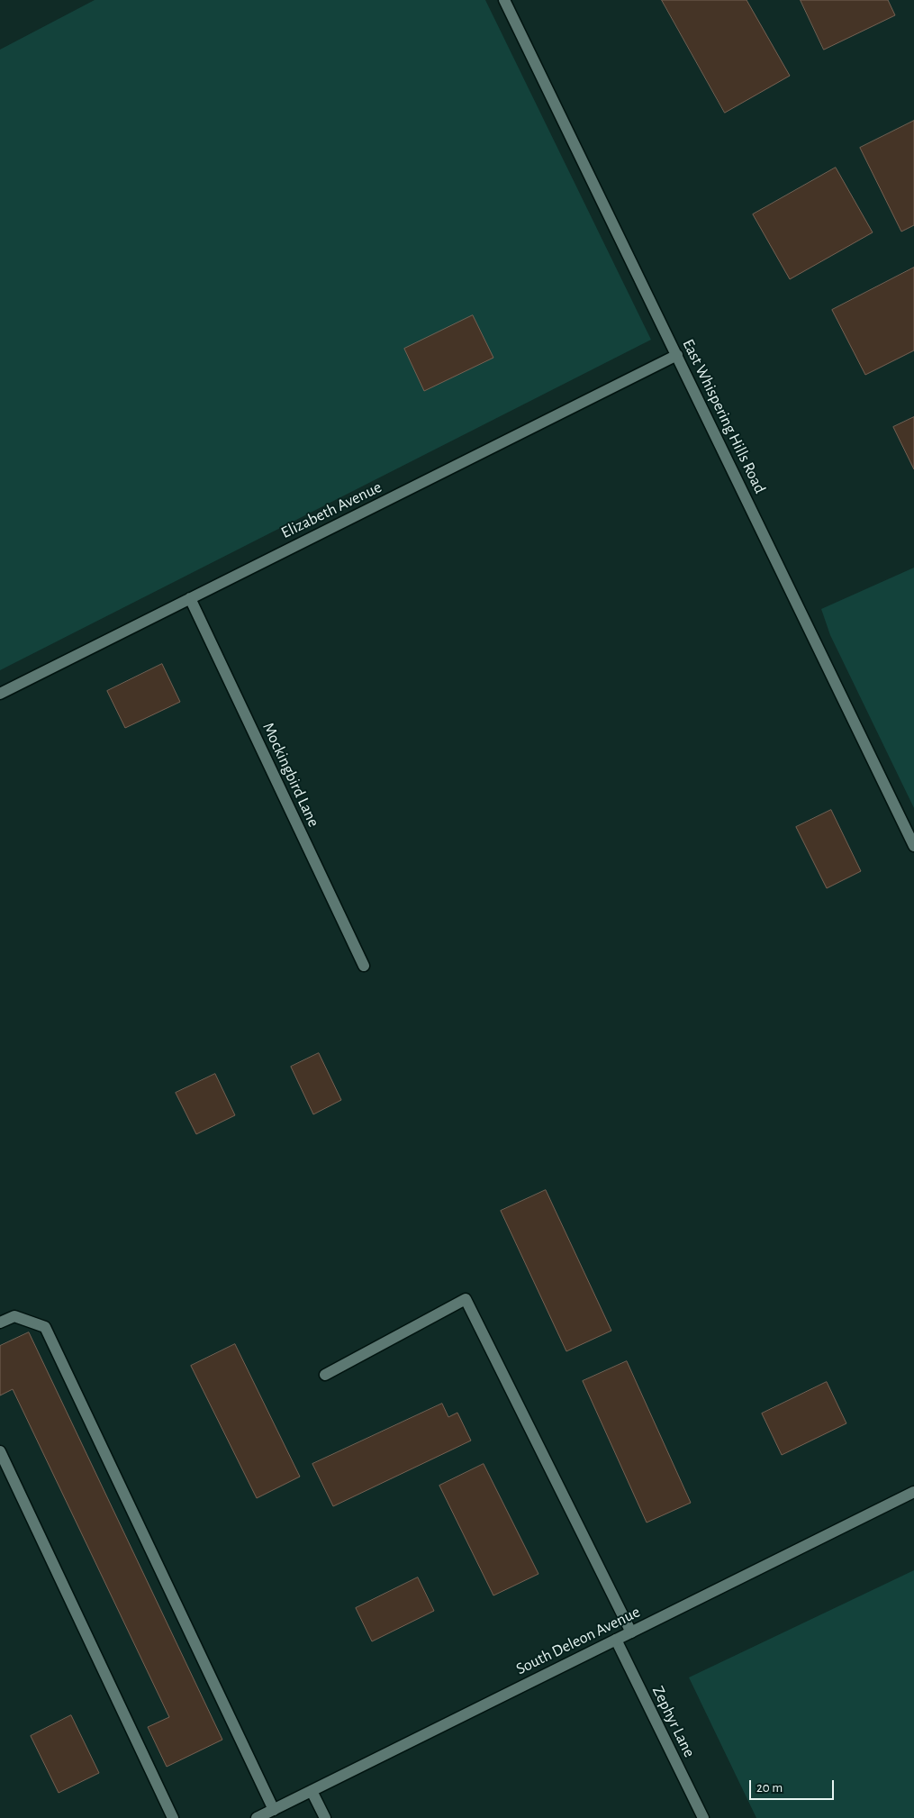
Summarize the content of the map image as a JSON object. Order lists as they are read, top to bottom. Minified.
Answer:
{"streets":{"street":["East Whispering Hills Road","Elizabeth Avenue","Mockingbird Lane","South Deleon Avenue","Zephyr Lane"]},"crossings":[["East Whispering Hills Road","Elizabeth Avenue"],["Elizabeth Avenue","Mockingbird Lane"],["South Deleon Avenue","Zephyr Lane"]],"scale_bar":"20 m"}
